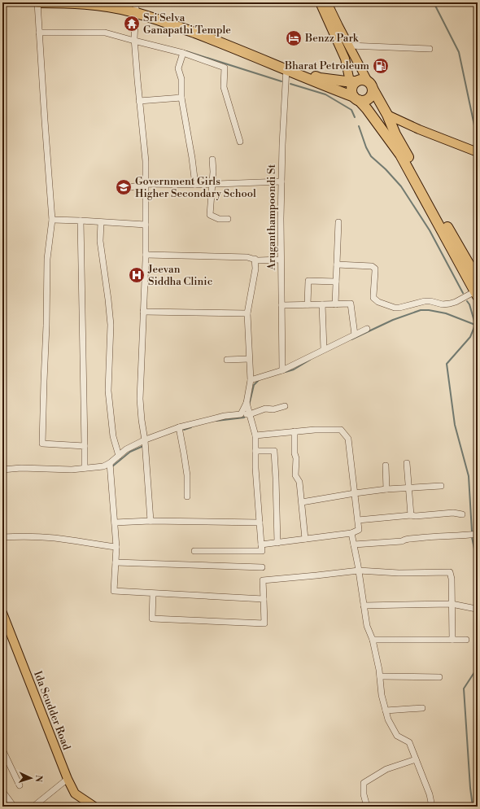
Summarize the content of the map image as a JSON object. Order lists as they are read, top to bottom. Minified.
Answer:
{"streets":{"main road":["Ida Scudder Road"],"street":["Aruganthampoondi St"]},"places":{"temple":["Sri Selva Ganapathi Temple"],"hotel":["Benzz Park"],"fuel station":["Bharat Petroleum"],"school or university":["Government Girls Higher Secondary School"],"hospital":["Jeevan Siddha Clinic"]},"north":"right"}
